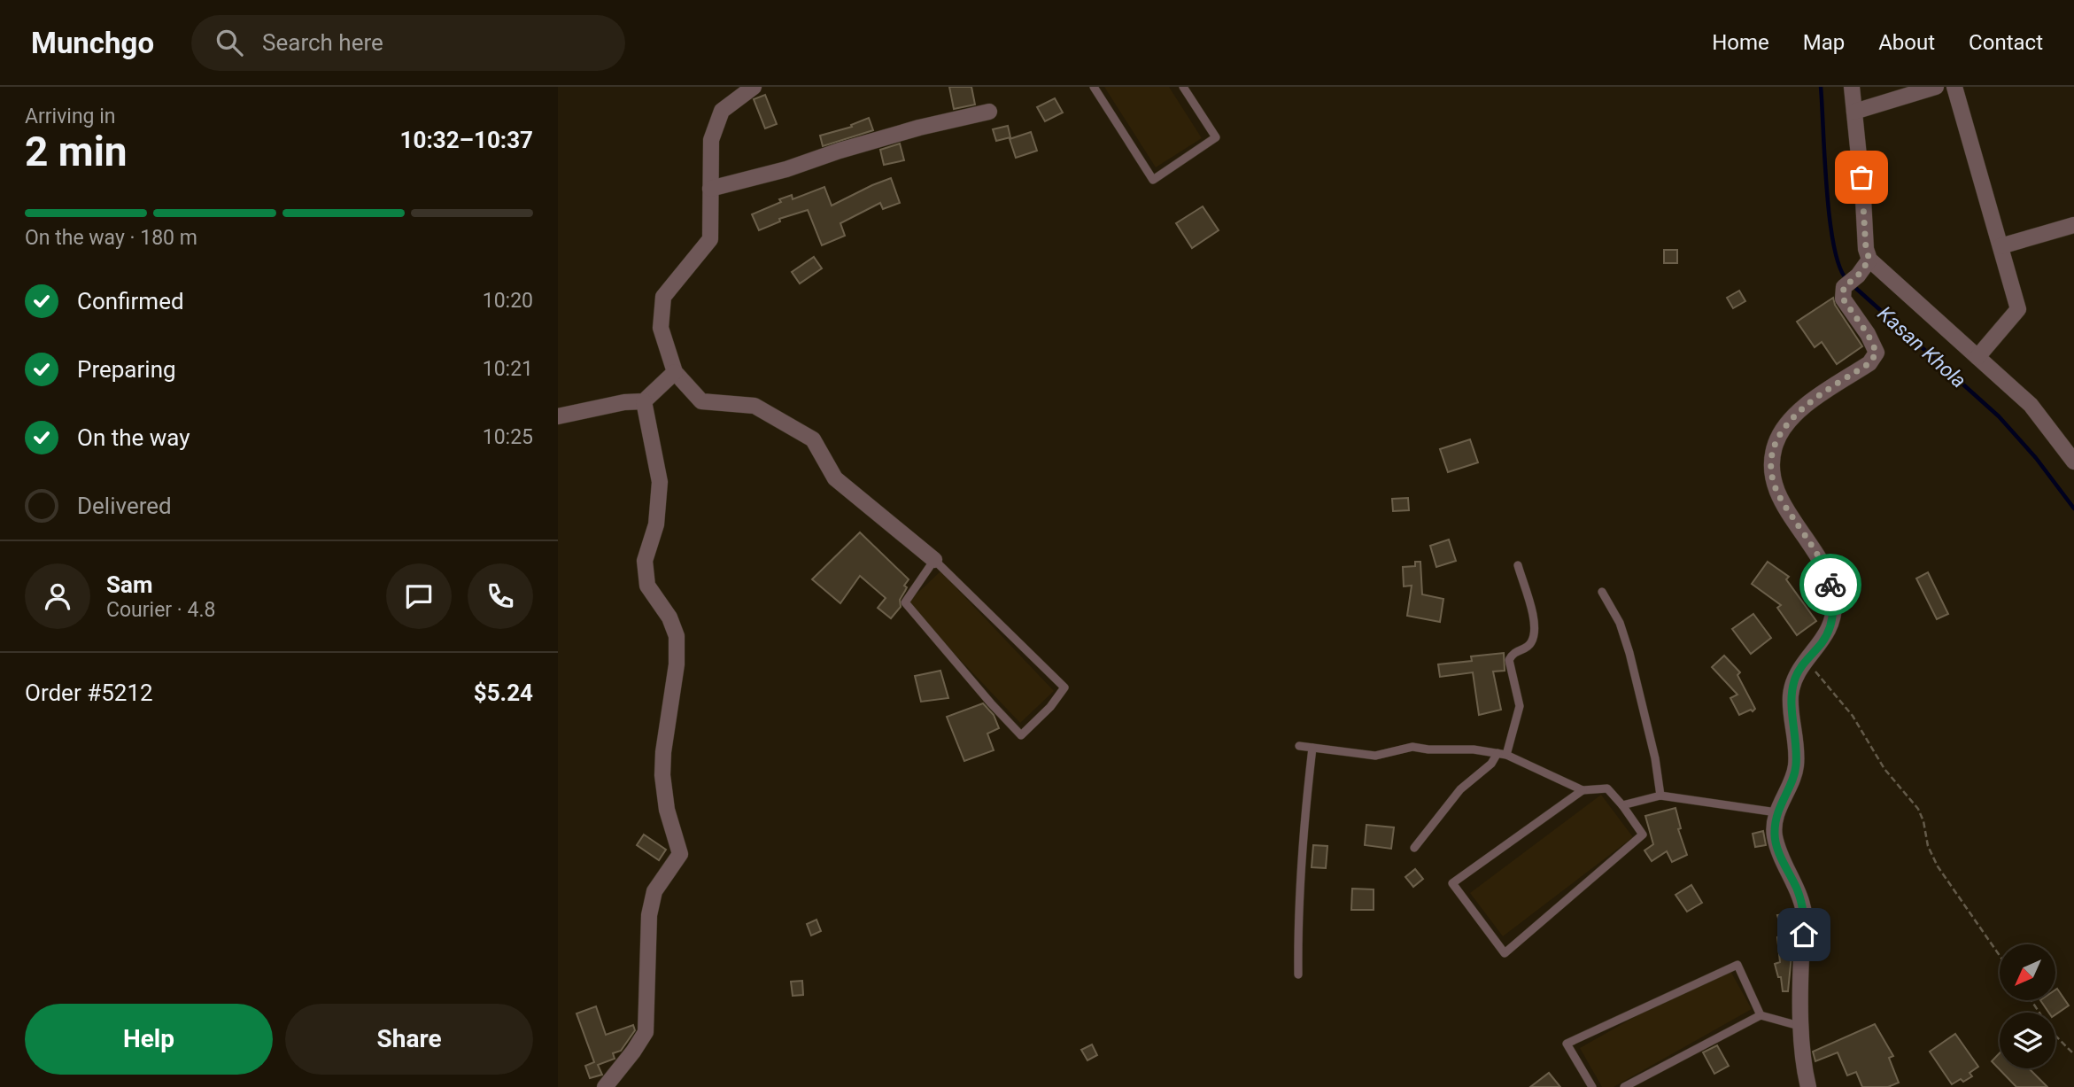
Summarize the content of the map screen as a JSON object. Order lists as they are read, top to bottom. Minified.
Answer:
{"water":["Kasan Khola"],"north":"bottom left","page":{"header":"Munchgo","search":"Search here","nav":["Home","Map","About","Contact"],"heading":["2 min","Arriving in","10:32–10:37"],"panel":["Sam","Courier · 4.8","Order #5212","$5.24"],"bar":"On the way · 180 m","list":[["Confirmed","10:20"],["Preparing","10:21"],["On the way","10:25"],"Delivered"],"buttons":["Help","Share"]}}
